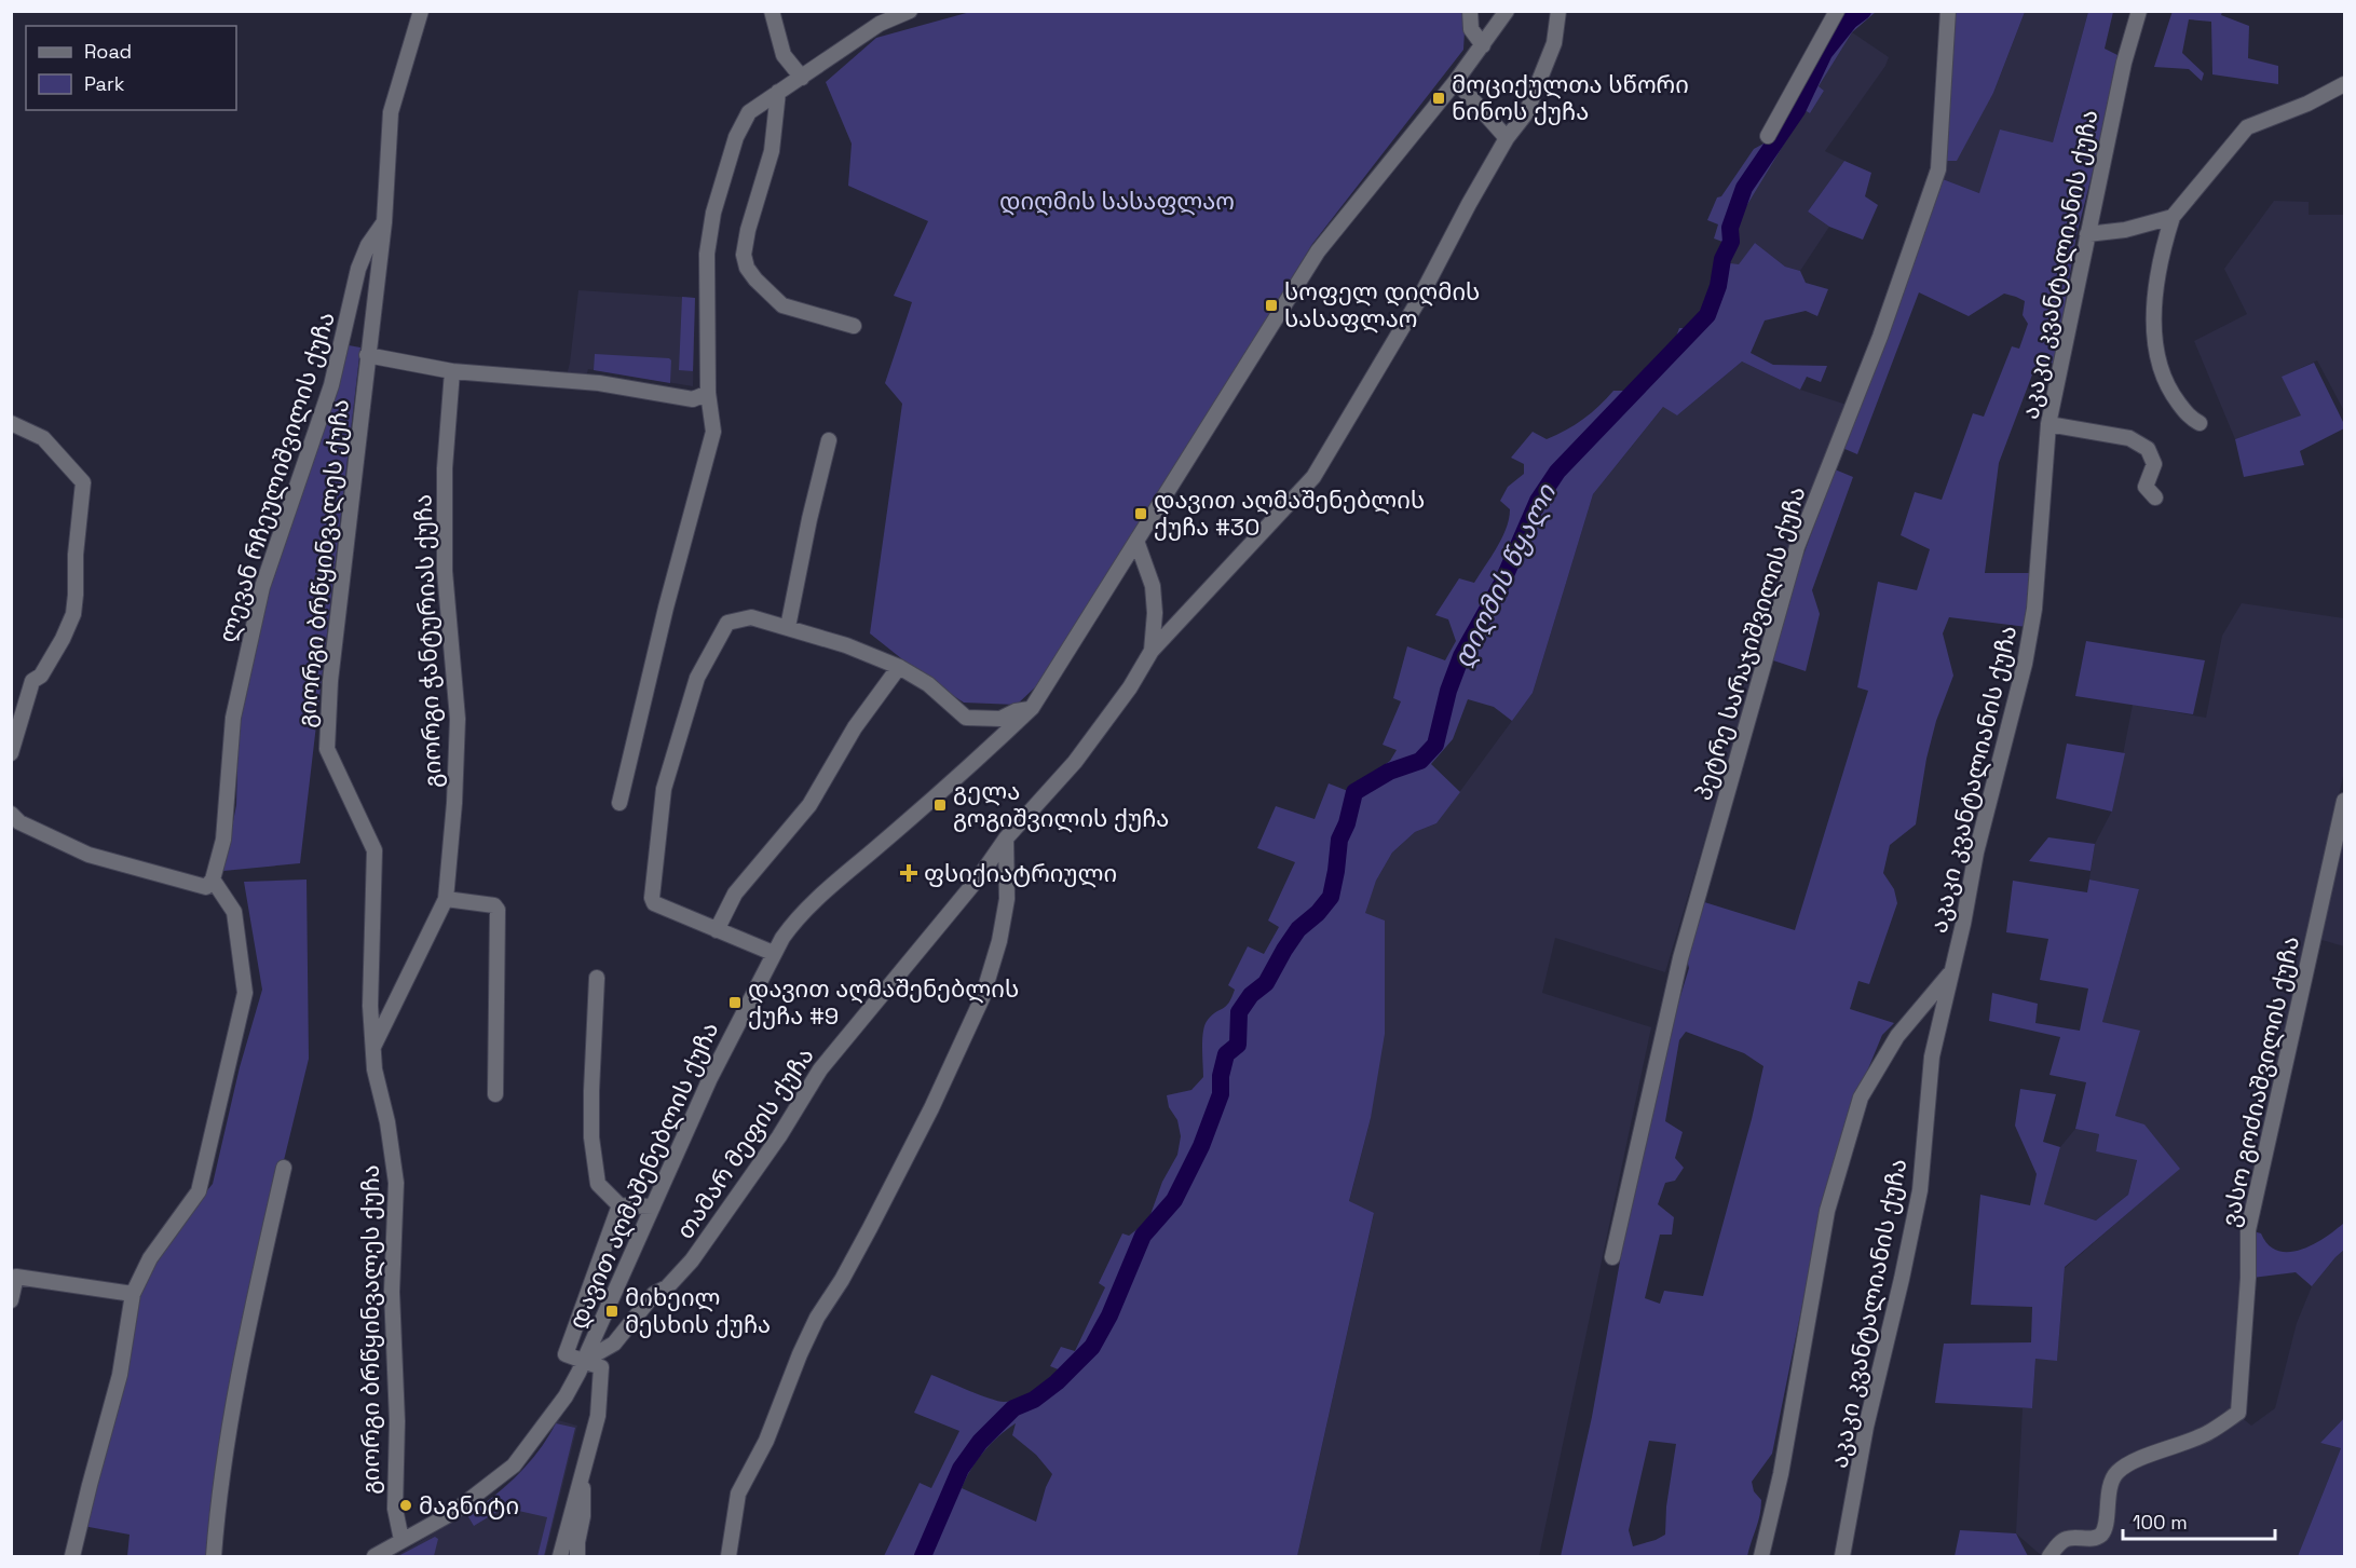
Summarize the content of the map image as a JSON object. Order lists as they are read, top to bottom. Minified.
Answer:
{"streets":{"street":["აკაკი კვანტალიანის ქუჩა","ლევან რჩეულიშვილის ქუჩა","გიორგი ბრწყინვალეს ქუჩა","გიორგი ჭანტურიას ქუჩა","პეტრე სარაჯიშვილის ქუჩა","ვასო გოძიაშვილის ქუჩა","თამარ მეფის ქუჩა","დავით აღმაშენებლის ქუჩა"]},"crossings":[["ლევან რჩეულიშვილის ქუჩა","გიორგი ბრწყინვალეს ქუჩა"],["გიორგი ბრწყინვალეს ქუჩა","გიორგი ჭანტურიას ქუჩა"],["გიორგი ბრწყინვალეს ქუჩა","დავით აღმაშენებლის ქუჩა"],["თამარ მეფის ქუჩა","დავით აღმაშენებლის ქუჩა"]],"water":["დიღმის წყალი"],"parks":["დიღმის სასაფლაო"],"places":{"transit":["მოციქულთა სწორი ნინოს ქუჩა","სოფელ დიღმის სასაფლაო","დავით აღმაშენებლის ქუჩა #30","გელა გოგიშვილის ქუჩა","დავით აღმაშენებლის ქუჩა #9","მიხეილ მესხის ქუჩა"],"health":["ფსიქიატრიული"],"other":["მაგნიტი"]},"legend":["Road","Park"],"scale_bar":"100 m"}
